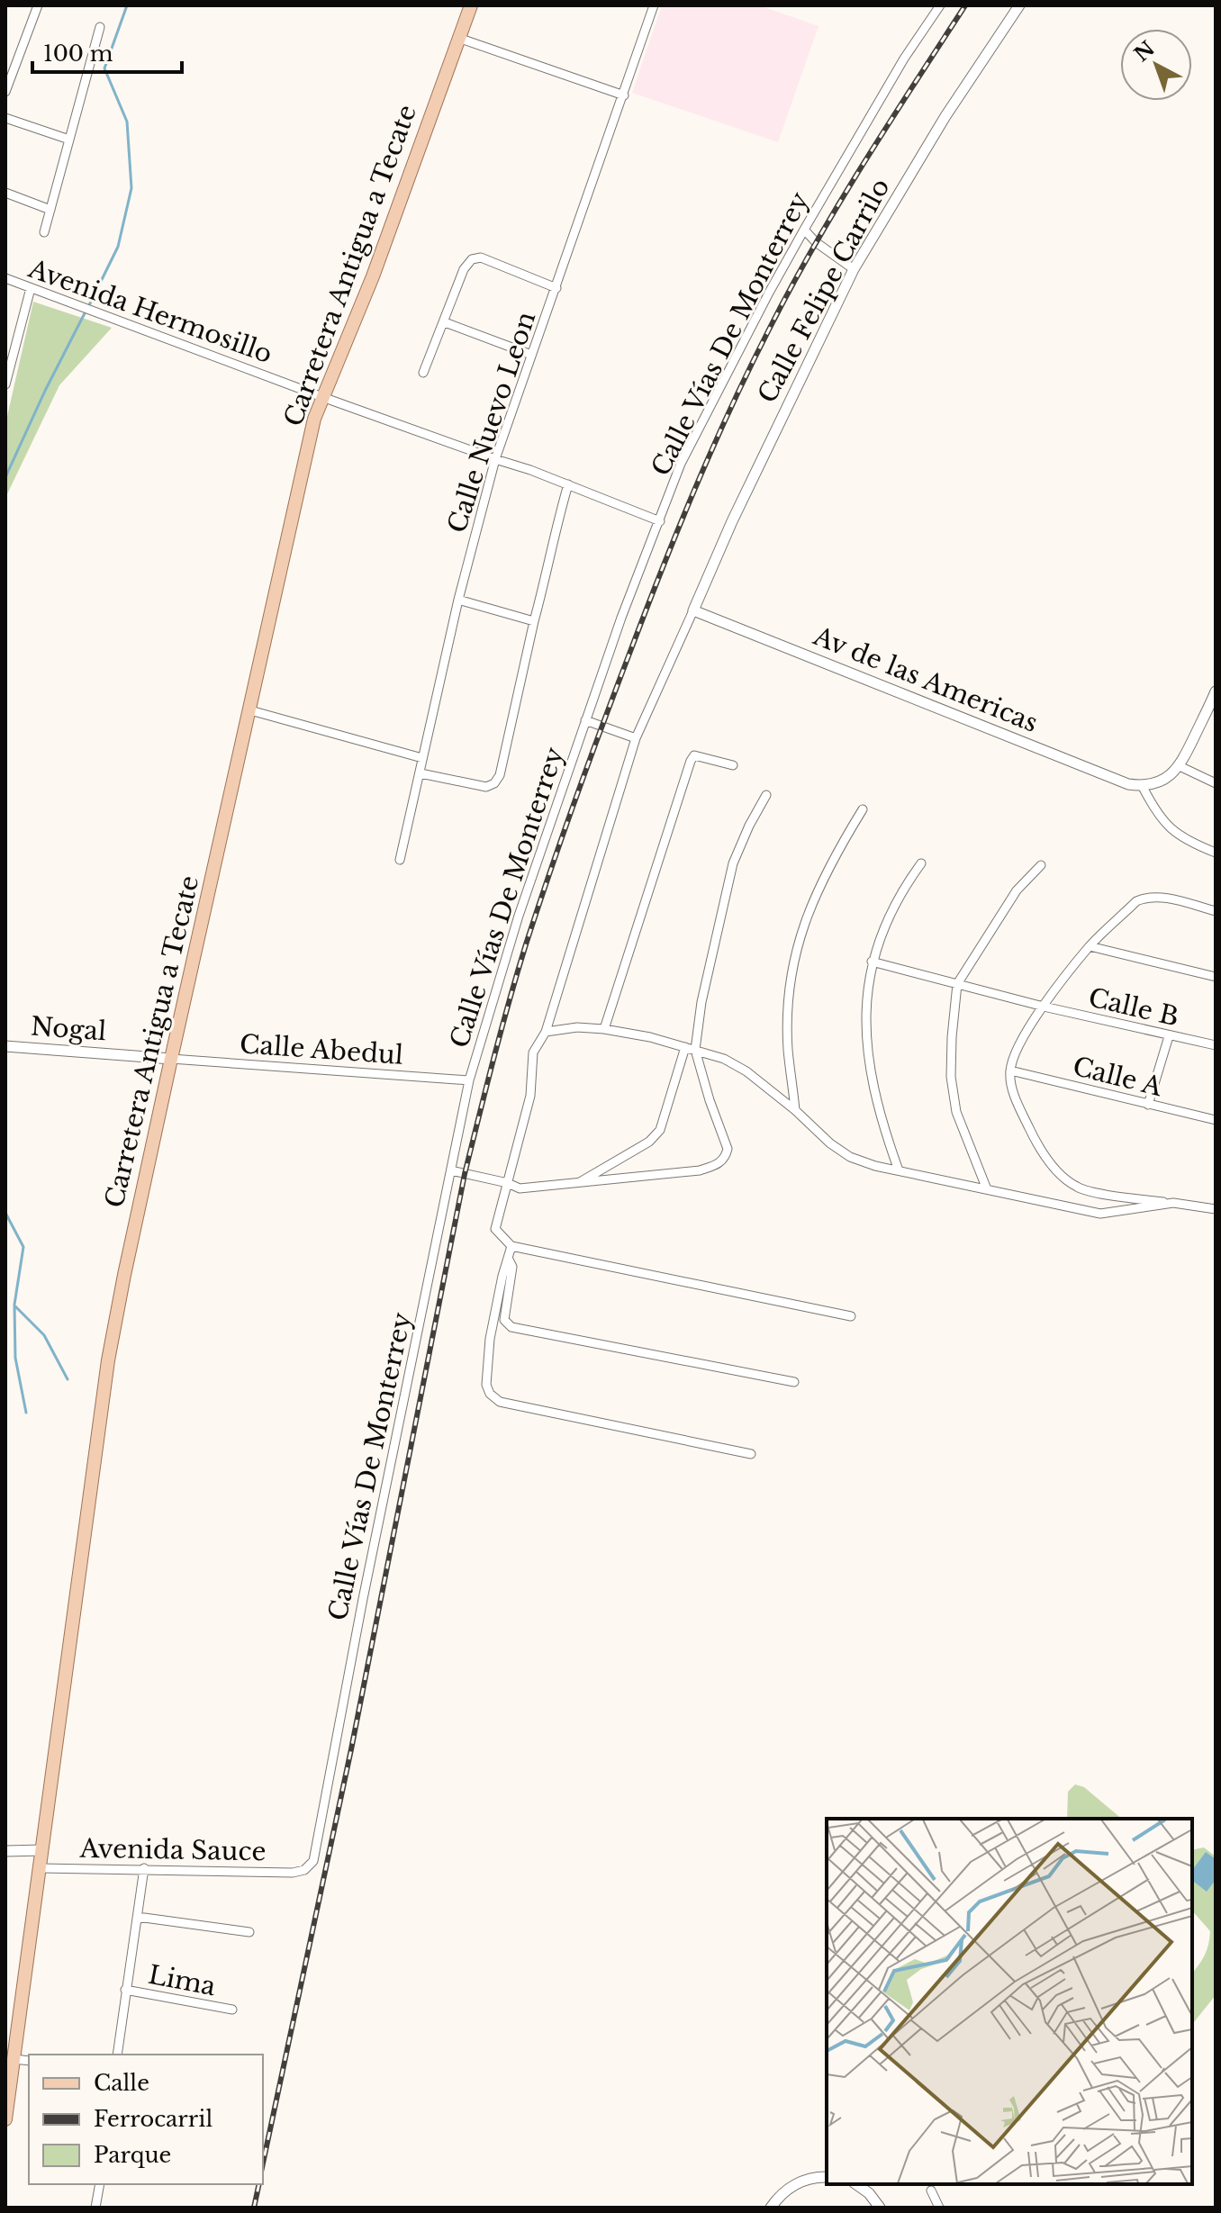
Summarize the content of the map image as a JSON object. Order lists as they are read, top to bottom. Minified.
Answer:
{"streets":{"main road":["Carretera Antigua a Tecate"],"street":["Calle Felipe Carrilo","Avenida Hermosillo","Calle Vías De Monterrey","Calle Nuevo Leon","Av de las Americas","Calle B","Nogal","Calle Abedul","Calle A","Avenida Sauce","Lima"]},"crossings":[["Carretera Antigua a Tecate","Avenida Hermosillo"],["Carretera Antigua a Tecate","Nogal"],["Carretera Antigua a Tecate","Calle Abedul"],["Carretera Antigua a Tecate","Avenida Sauce"],["Calle Felipe Carrilo","Av de las Americas"],["Avenida Hermosillo","Calle Vías De Monterrey"],["Avenida Hermosillo","Calle Nuevo Leon"],["Calle Vías De Monterrey","Calle Abedul"],["Calle Vías De Monterrey","Avenida Sauce"],["Nogal","Calle Abedul"]],"legend":["Calle","Ferrocarril","Parque"],"scale_bar":"100 m","north":"top left"}
